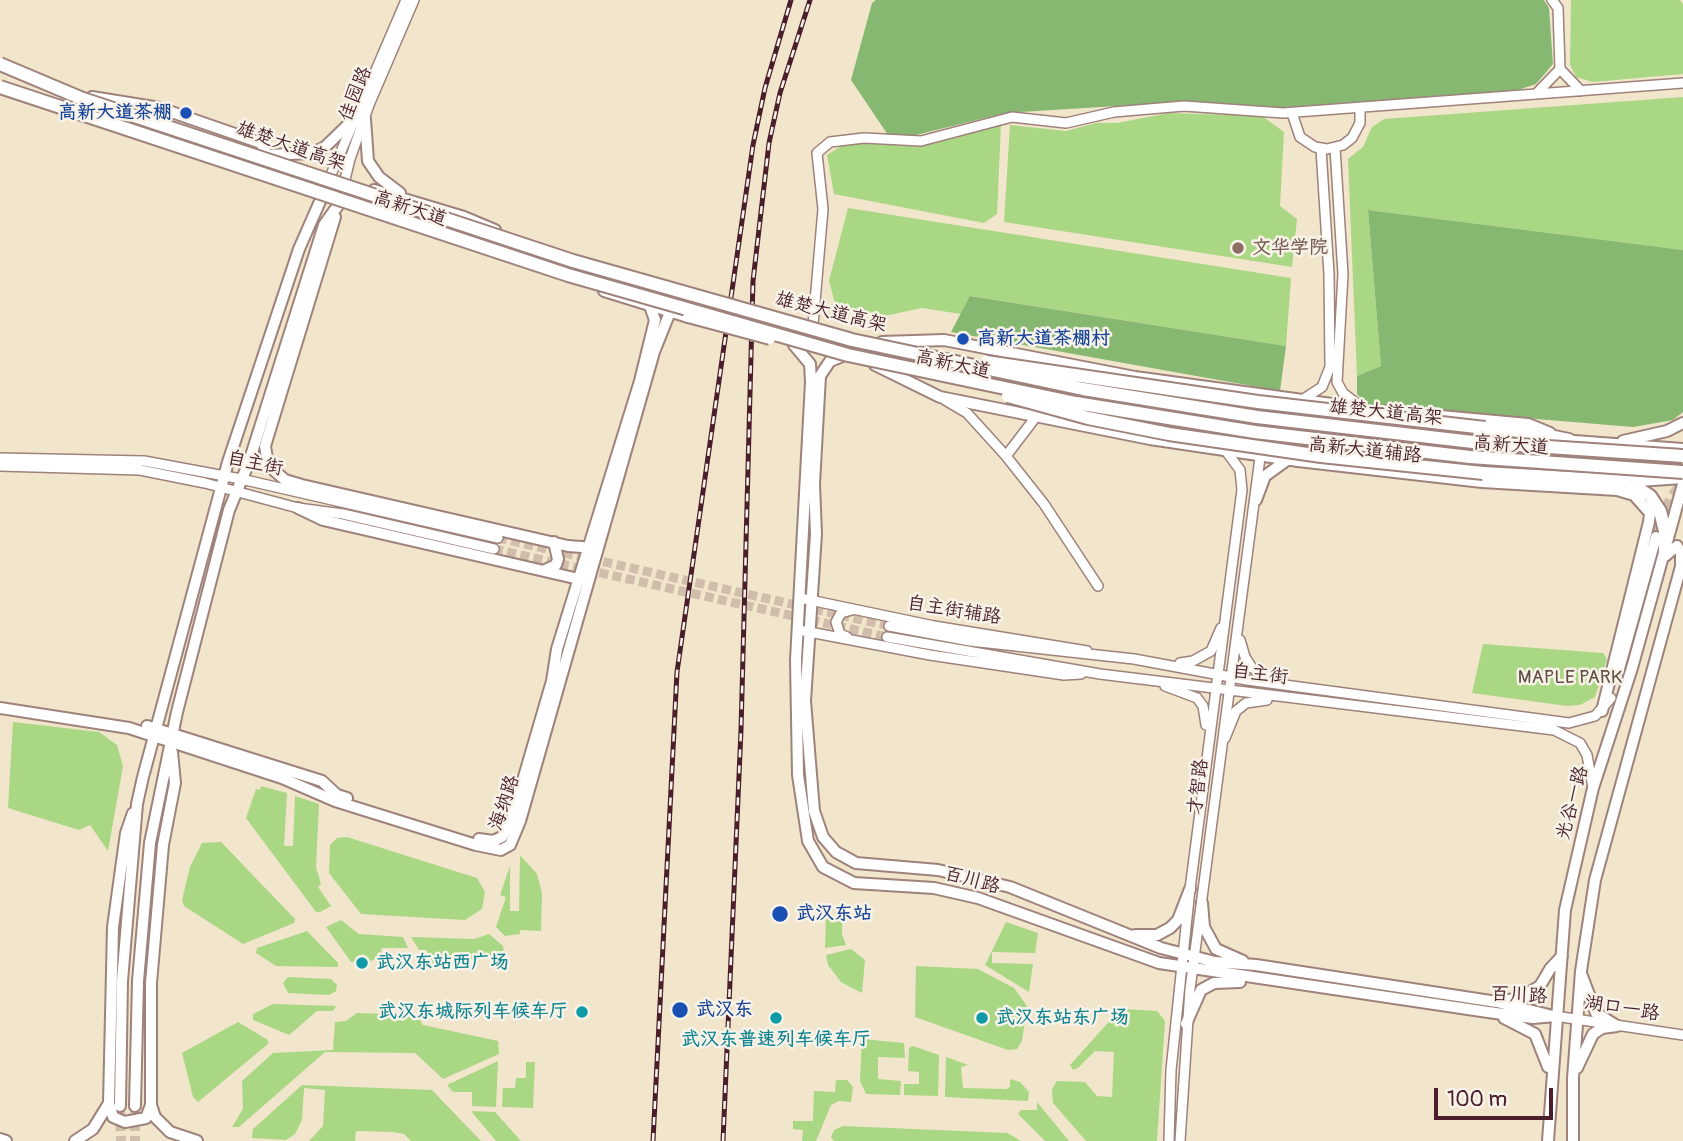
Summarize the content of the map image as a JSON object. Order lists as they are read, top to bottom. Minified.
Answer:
{"streets":{"highway":["雄楚大道高架"],"main road":["高新大道","高新大道辅路","海纳路","光谷一路","百川路"],"street":["佳园路","自主街","自主街辅路","才智路","湖口一路"]},"crossings":[["佳园路","高新大道"],["雄楚大道高架","高新大道"],["高新大道","高新大道辅路"],["高新大道","才智路"],["高新大道","海纳路"],["高新大道","百川路"],["高新大道辅路","自主街"],["高新大道辅路","才智路"],["自主街","自主街辅路"],["自主街","才智路"],["自主街","光谷一路"],["自主街辅路","百川路"],["才智路","百川路"],["光谷一路","百川路"],["光谷一路","湖口一路"],["百川路","湖口一路"]],"parks":["MAPLE PARK"],"places":["高新大道茶棚","文华学院","高新大道茶棚村","武汉东站","武汉东站西广场","武汉东","武汉东城际列车候车厅","武汉东普速列车候车厅","武汉东站东广场"],"scale_bar":"100 m"}
